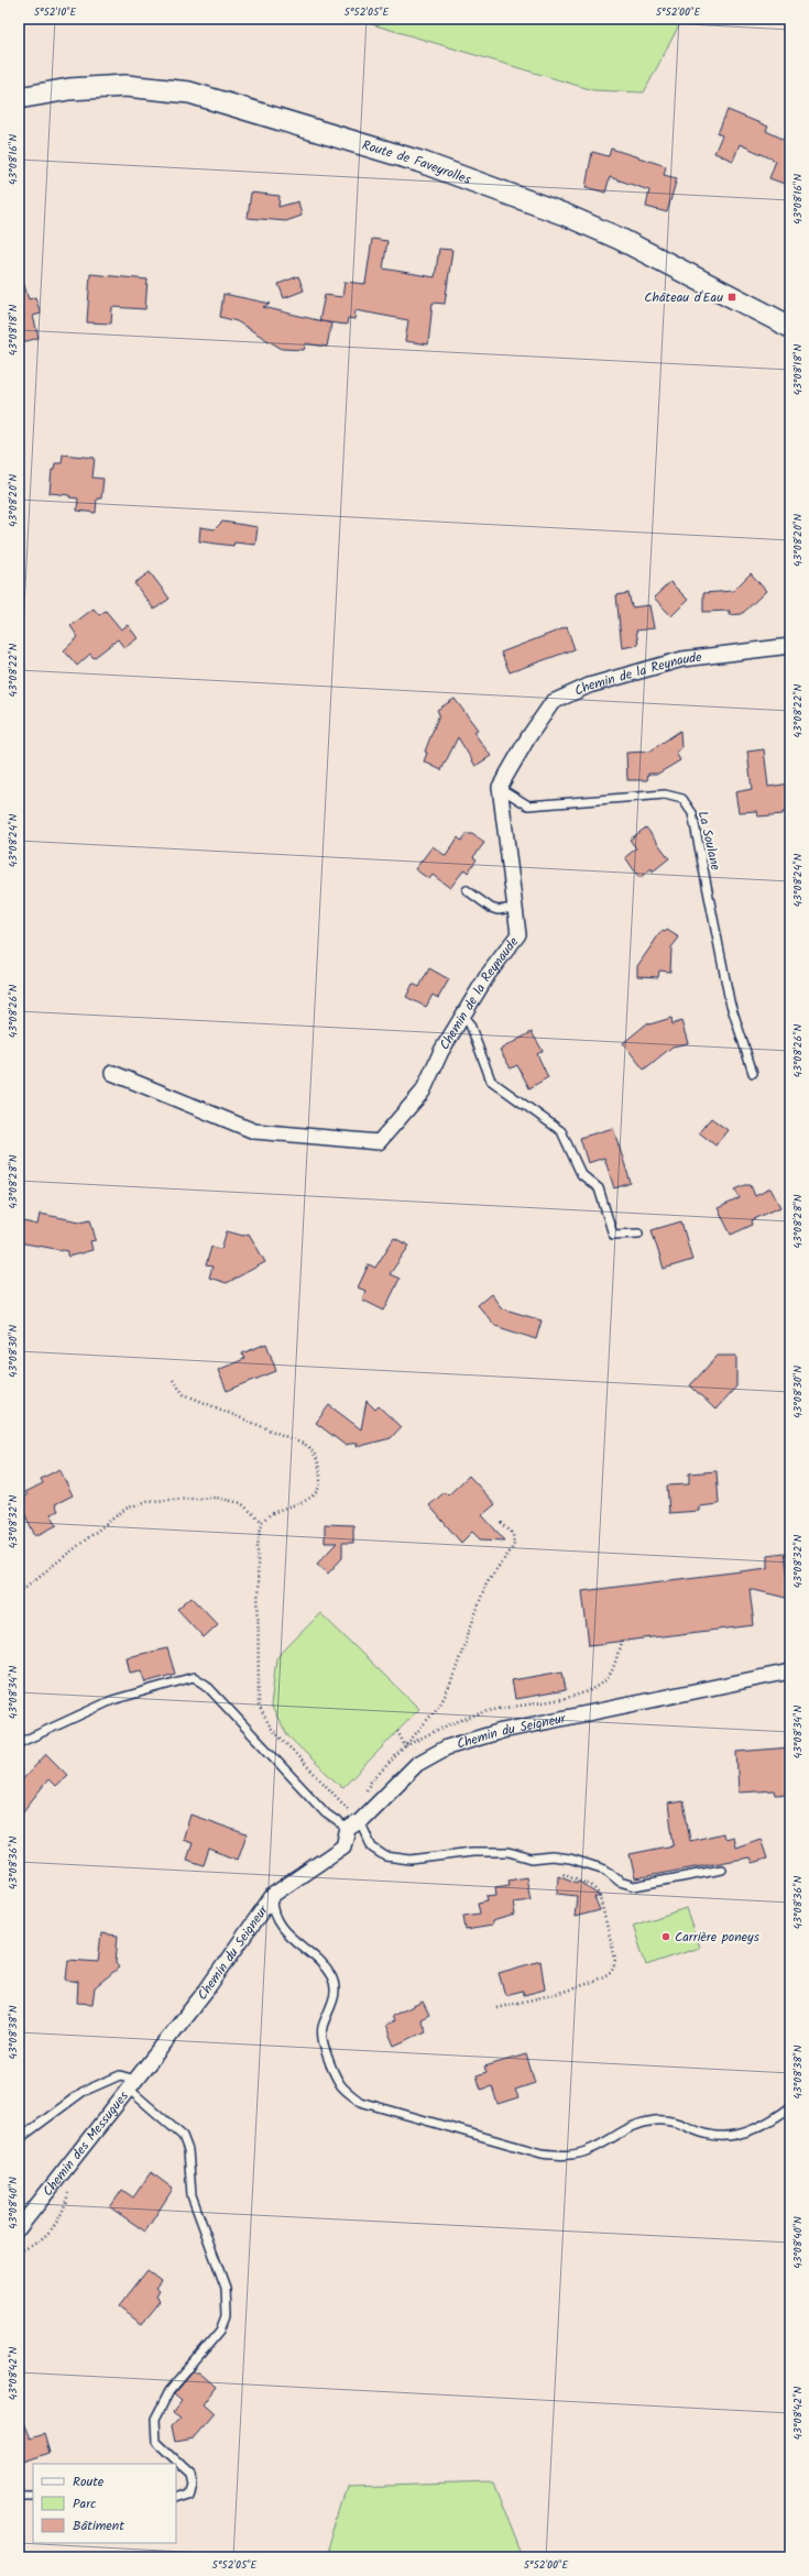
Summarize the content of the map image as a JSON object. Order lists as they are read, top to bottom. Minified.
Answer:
{"streets":{"main road":["Route de Faveyrolles"],"street":["Chemin de la Reynaude","Chemin du Seigneur","Chemin des Messugues"],"lane":["La Soulane"]},"crossings":[["Chemin de la Reynaude","La Soulane"],["Chemin du Seigneur","Chemin des Messugues"]],"places":{"transit":["Château d'Eau"],"other":["Carrière poneys"]},"legend":["Route","Parc","Bâtiment"],"coordinates":["5°52'10\"E","5°52'05\"E","5°52'00\"E","43°08'16\"N","43°08'18\"N","43°08'20\"N","43°08'22\"N","43°08'24\"N","43°08'26\"N","43°08'28\"N","43°08'30\"N","43°08'32\"N","43°08'34\"N","43°08'36\"N","43°08'38\"N","43°08'40\"N","43°08'42\"N"]}
